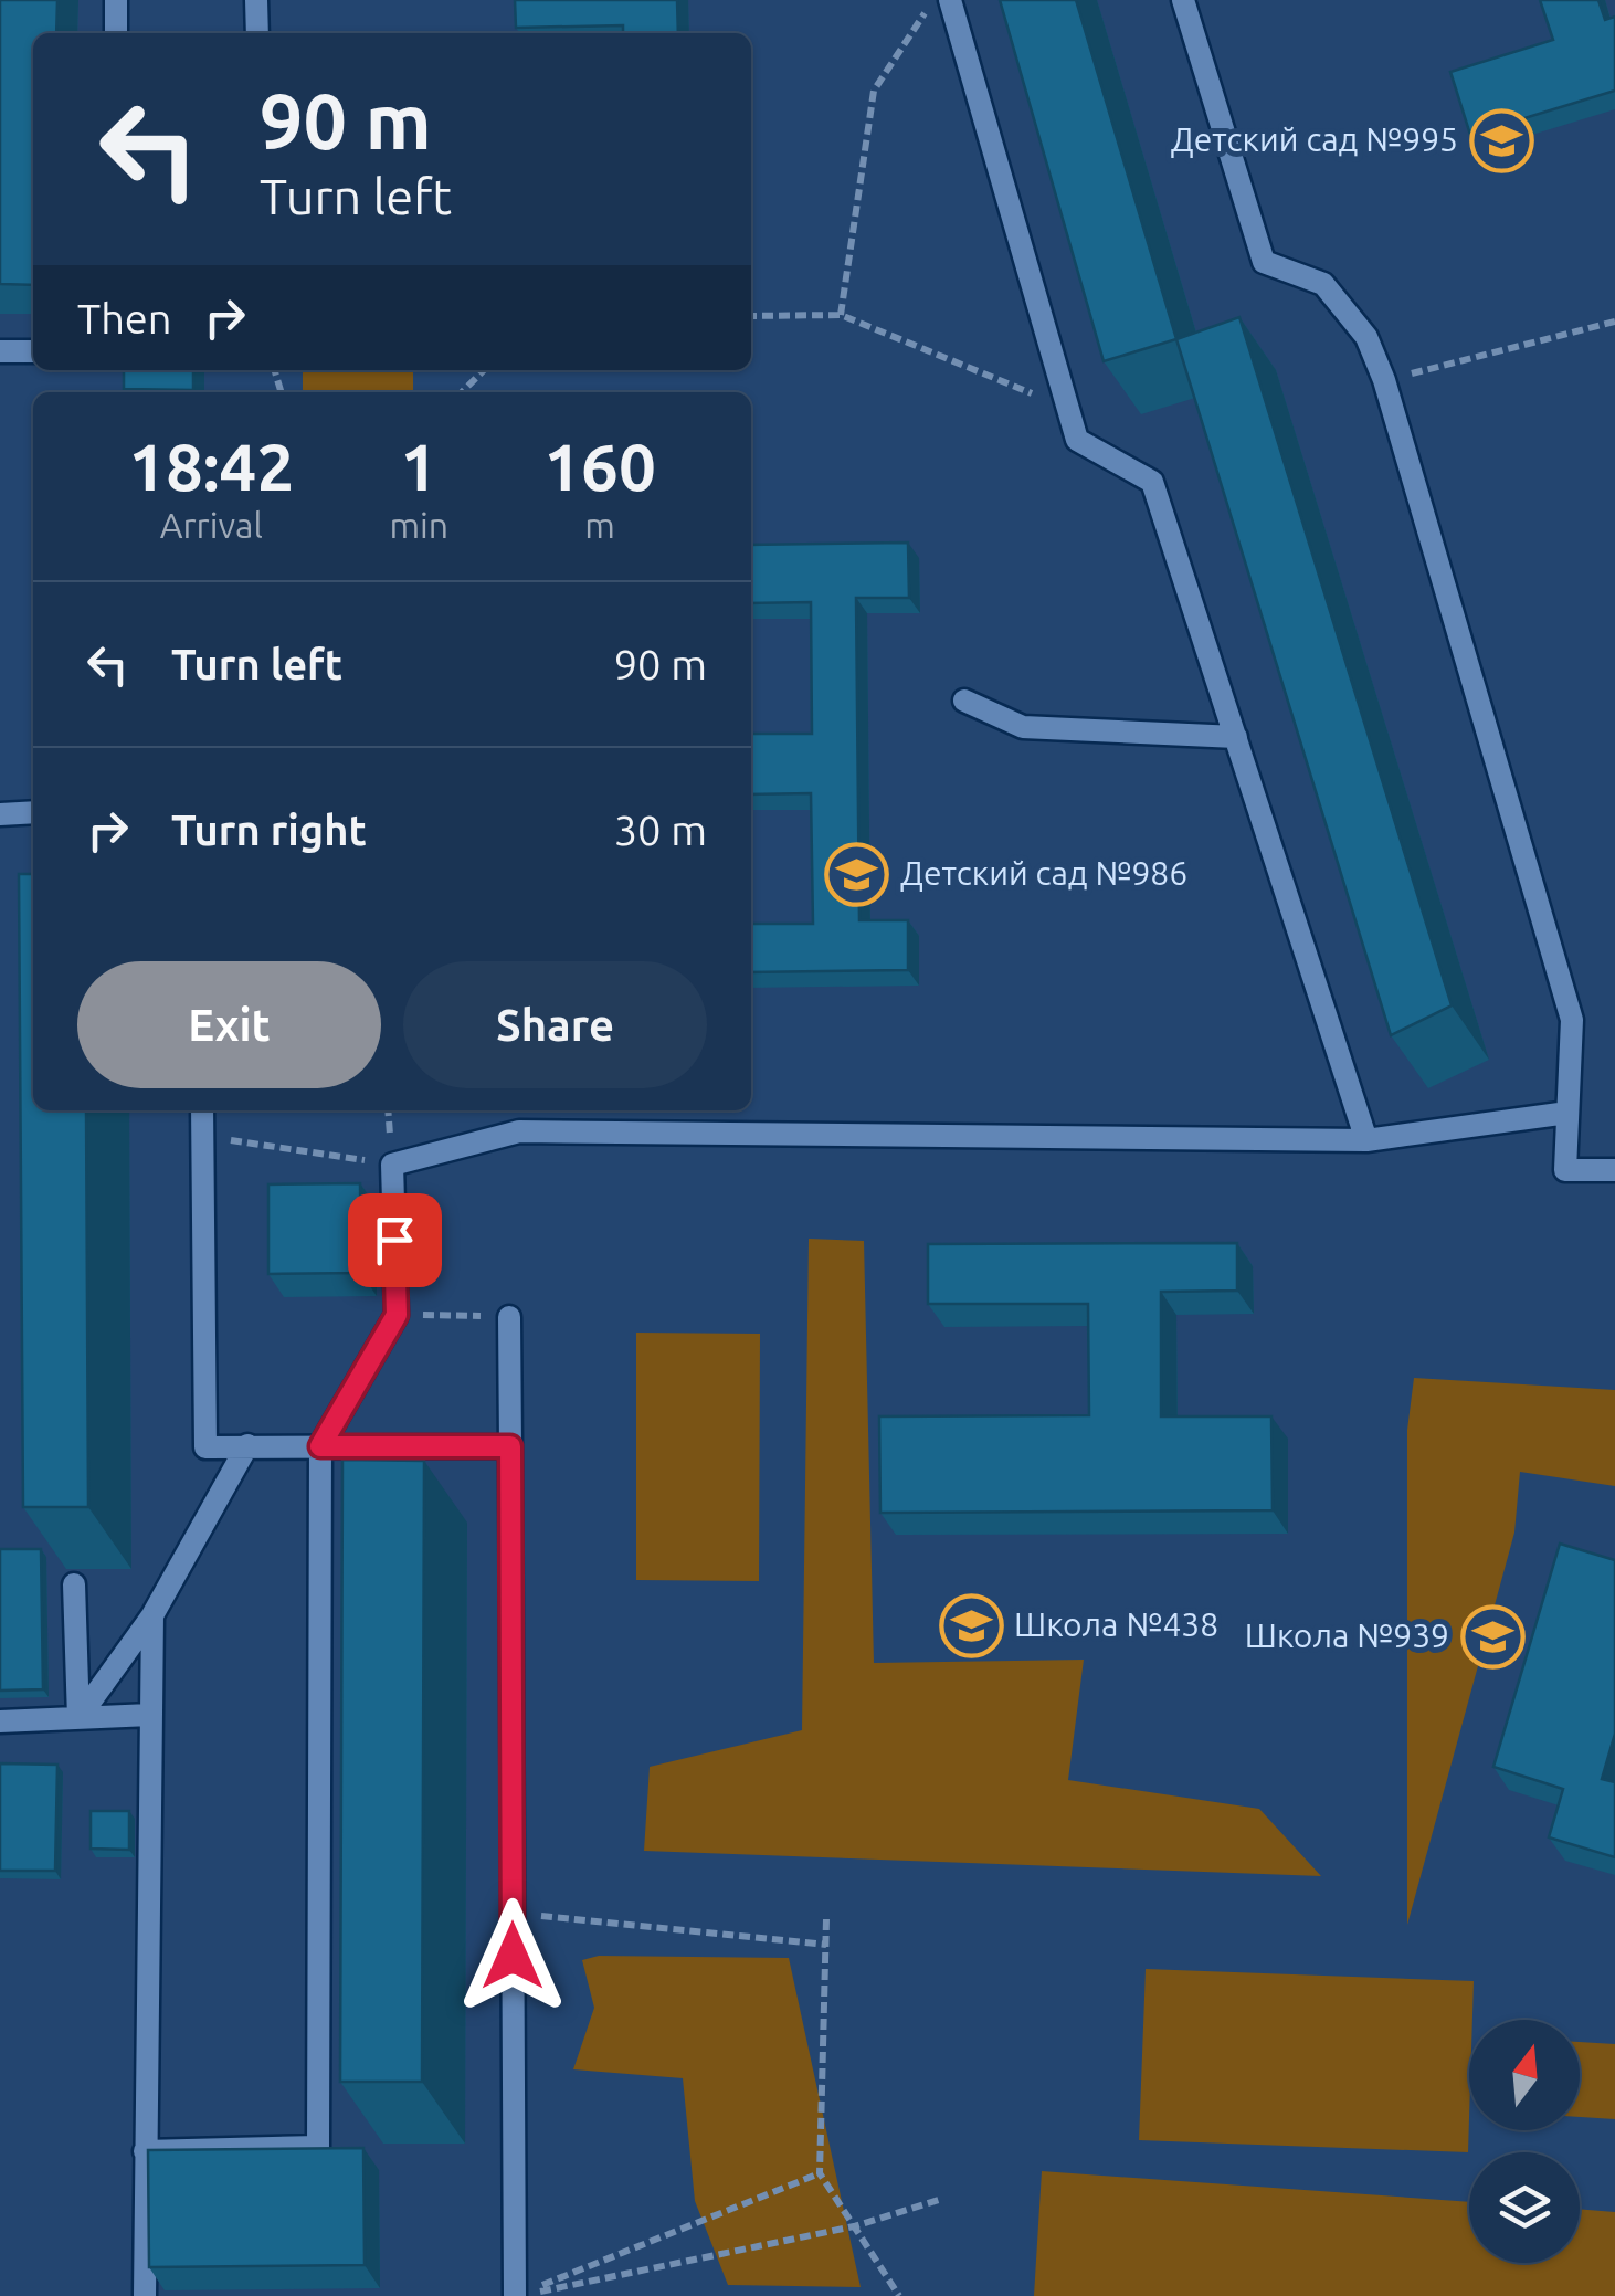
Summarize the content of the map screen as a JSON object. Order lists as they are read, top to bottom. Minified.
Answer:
{"places":{"school or university":["Детский сад №995","Детский сад №986","Школа №438","Школа №939"]},"north":"top","page":{"turn":["90 m","Turn left"],"then":"Then","eta":["18:42","Arrival","1","min","160","m"],"list":[{"name":"Turn left","value":"90 m"},{"name":"Turn right","value":"30 m"}],"buttons":["Exit","Share"]}}
